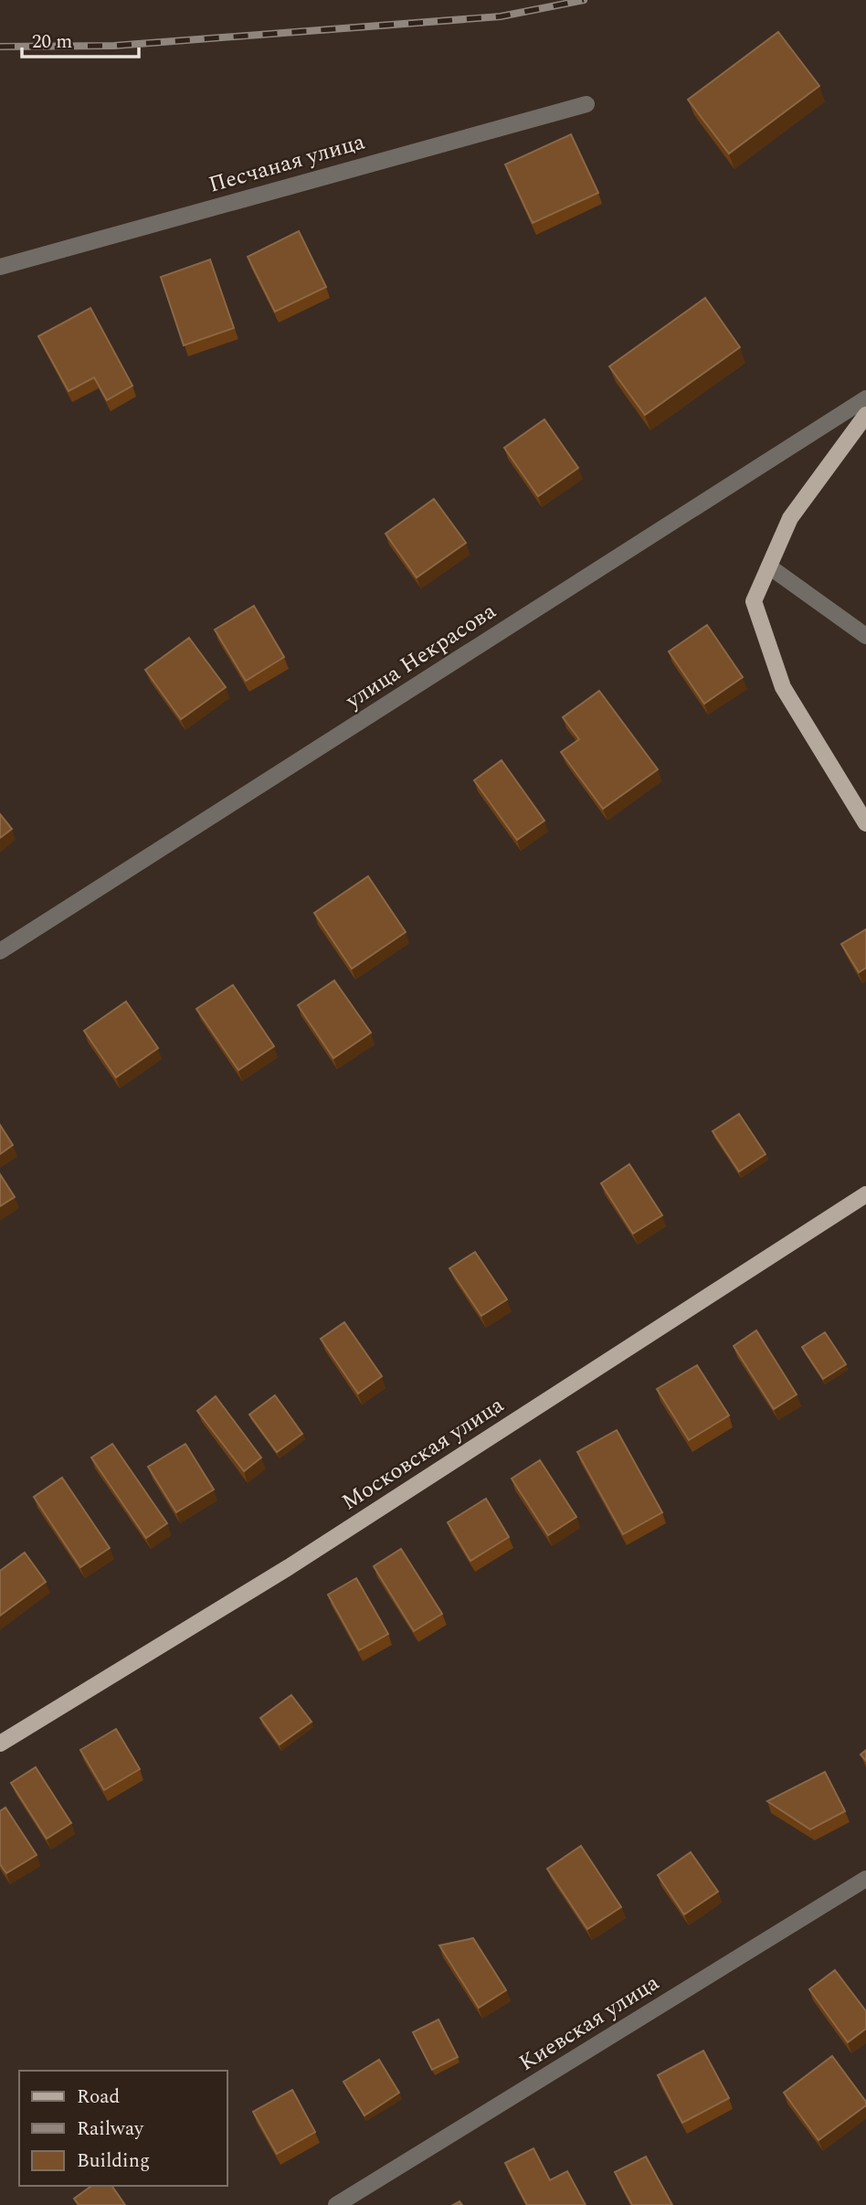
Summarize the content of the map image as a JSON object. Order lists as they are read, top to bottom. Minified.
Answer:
{"streets":{"main road":["Московская улица"],"street":["Песчаная улица","улица Некрасова","Киевская улица"]},"legend":["Road","Railway","Building"],"scale_bar":"20 m"}
